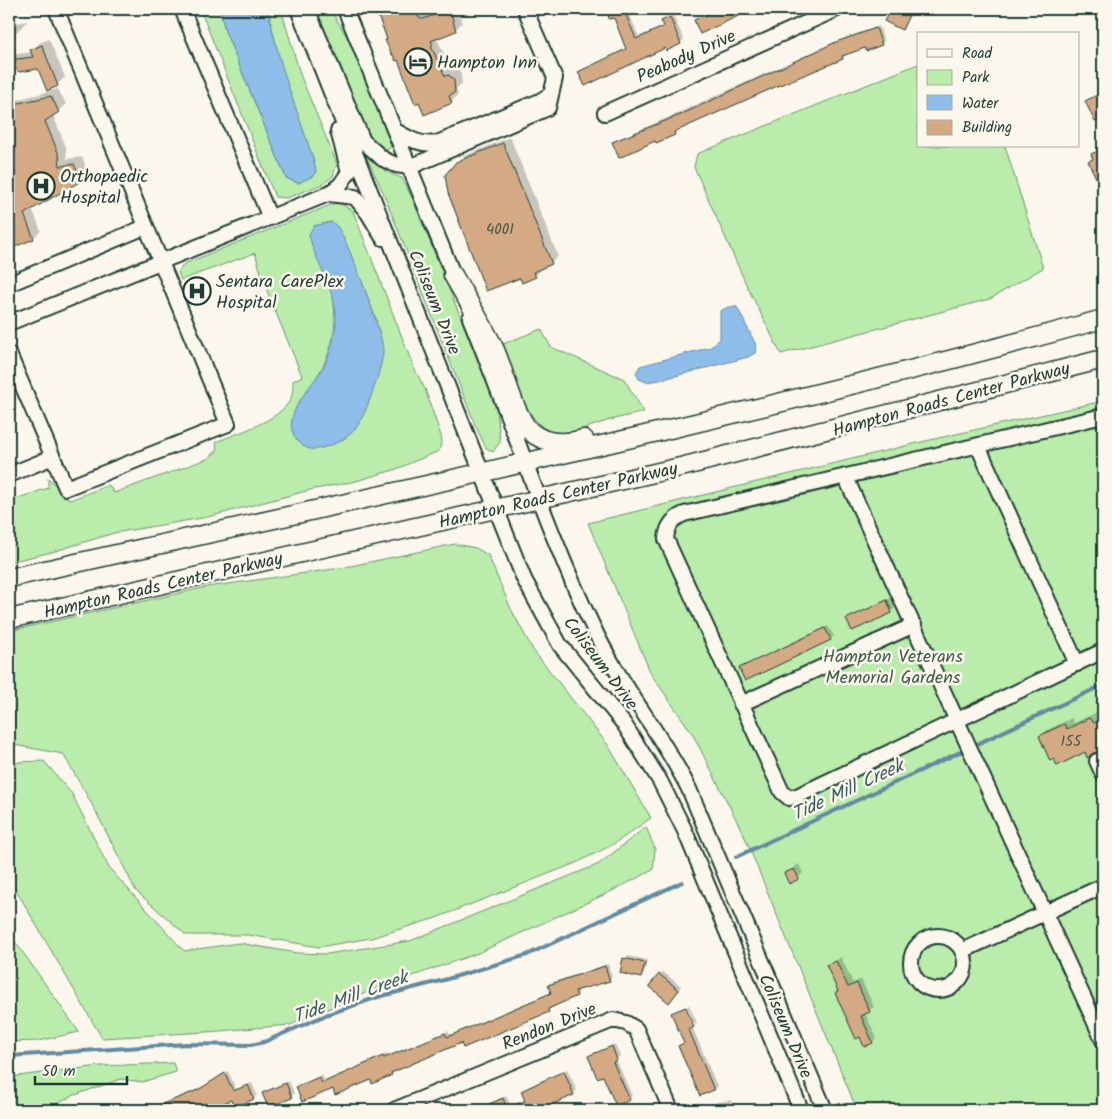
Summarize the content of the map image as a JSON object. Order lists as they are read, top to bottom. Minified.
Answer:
{"streets":{"main road":["Hampton Roads Center Parkway"],"street":["Peabody Drive","Coliseum Drive","Rendon Drive"]},"crossings":[["Coliseum Drive","Hampton Roads Center Parkway"]],"water":["Tide Mill Creek"],"parks":["Hampton Veterans Memorial Gardens"],"places":{"hotel":["Hampton Inn"],"hospital":["Orthopaedic Hospital","Sentara CarePlex Hospital"]},"house_numbers":["4001","155"],"legend":["Road","Park","Water","Building"],"scale_bar":"50 m"}
